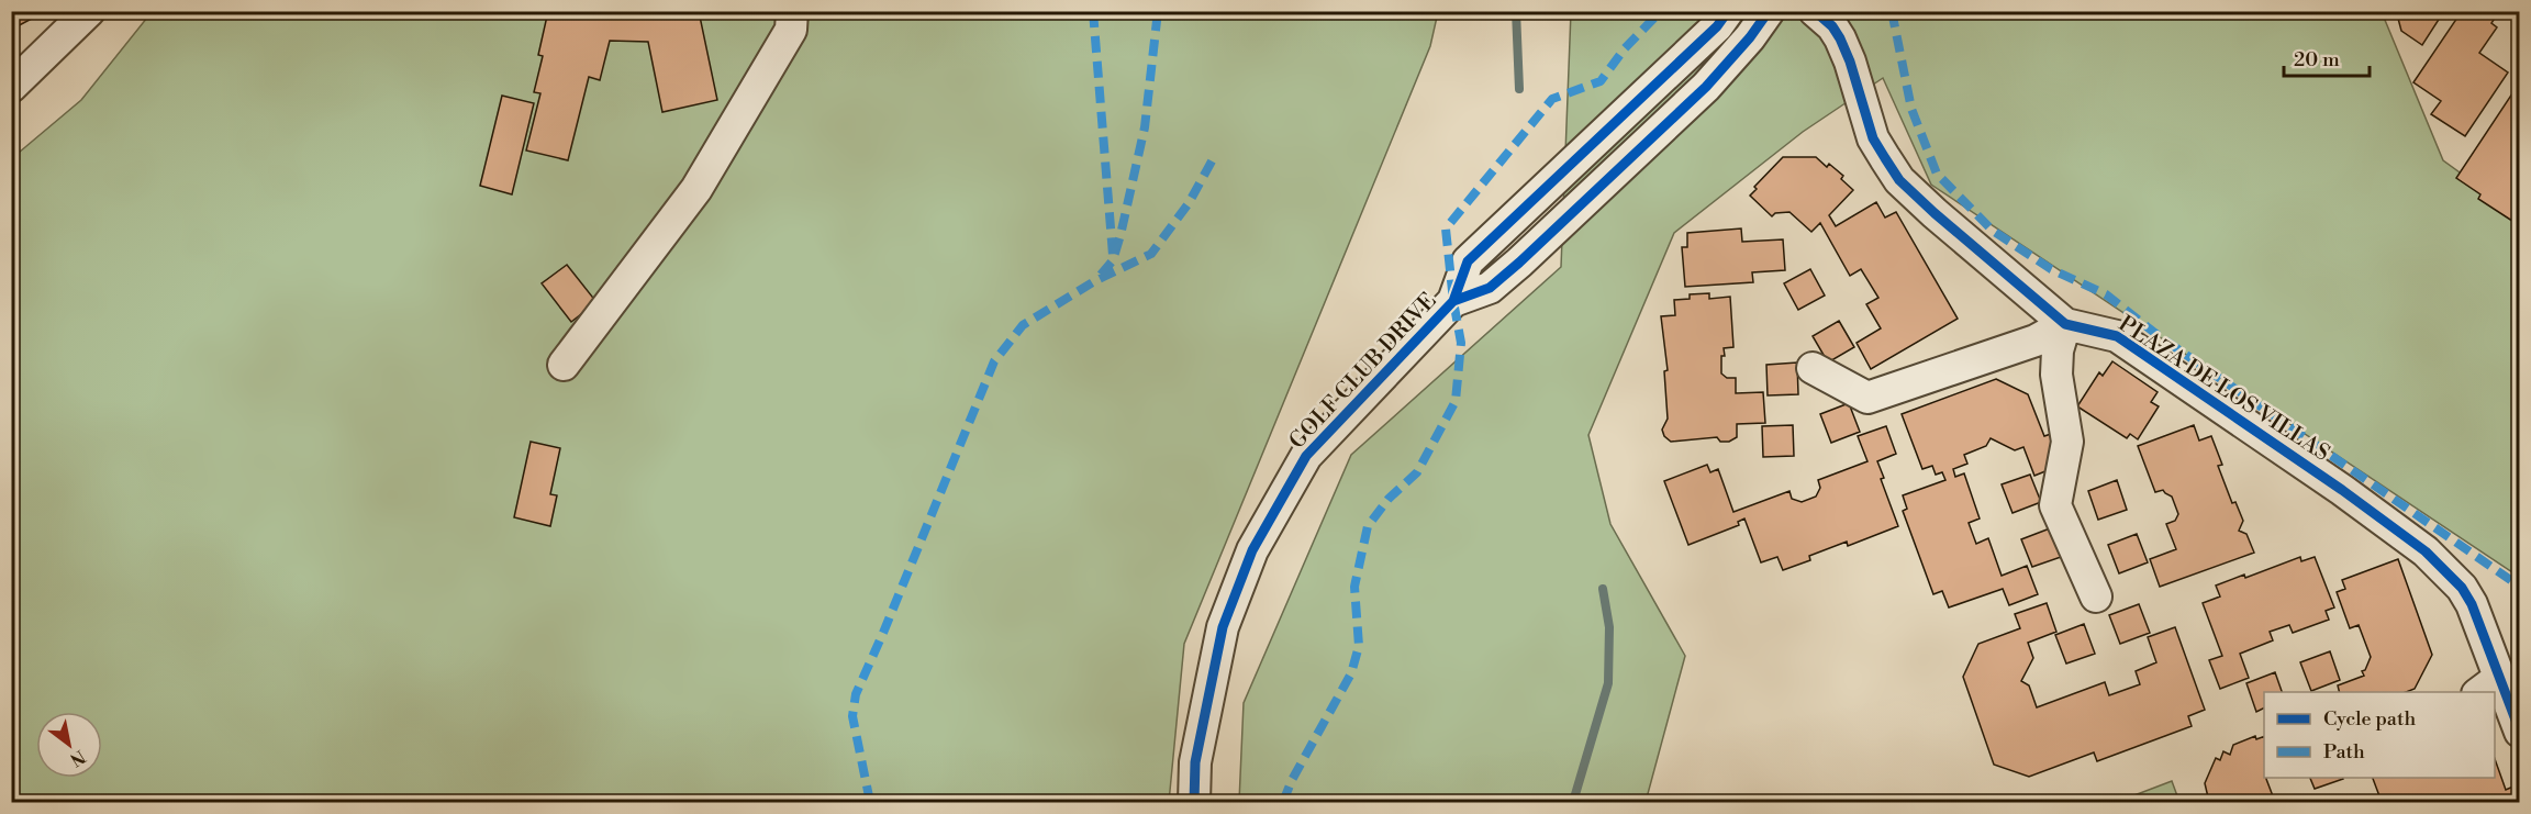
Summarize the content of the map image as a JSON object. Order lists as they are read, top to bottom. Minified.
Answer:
{"streets":{"street":["GOLF CLUB DRIVE","PLAZA DE LOS VILLAS"]},"legend":["Cycle path","Path"],"scale_bar":"20 m","north":"bottom right"}
